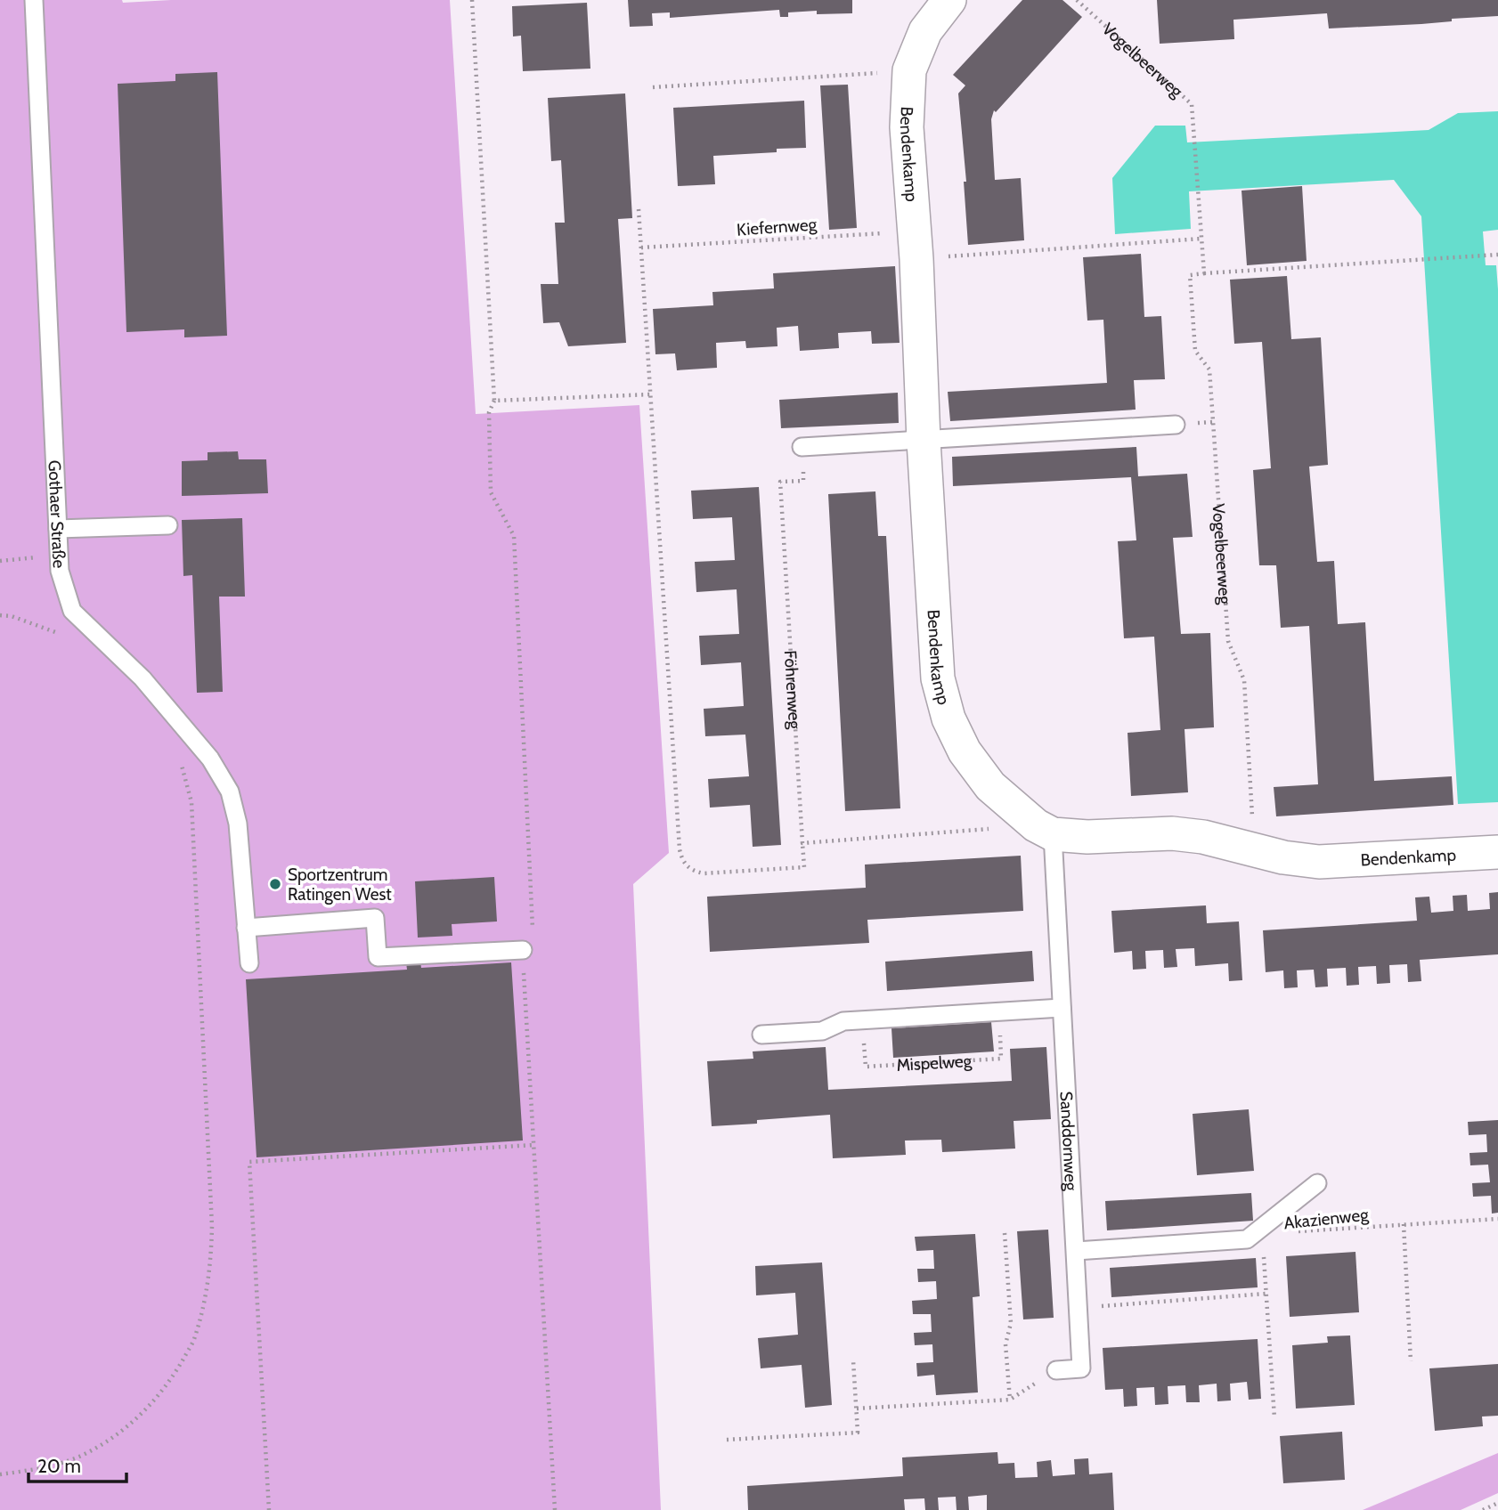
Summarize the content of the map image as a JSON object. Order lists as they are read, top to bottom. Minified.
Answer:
{"streets":{"street":["Bendenkamp"],"lane":["Gothaer Straße","Sanddornweg"],"path":["Vogelbeerweg","Kiefernweg","Föhrenweg","Mispelweg","Akazienweg"]},"crossings":[["Vogelbeerweg","Bendenkamp"],["Bendenkamp","Kiefernweg"],["Bendenkamp","Sanddornweg"]],"places":["Sportzentrum Ratingen West"],"scale_bar":"20 m"}
